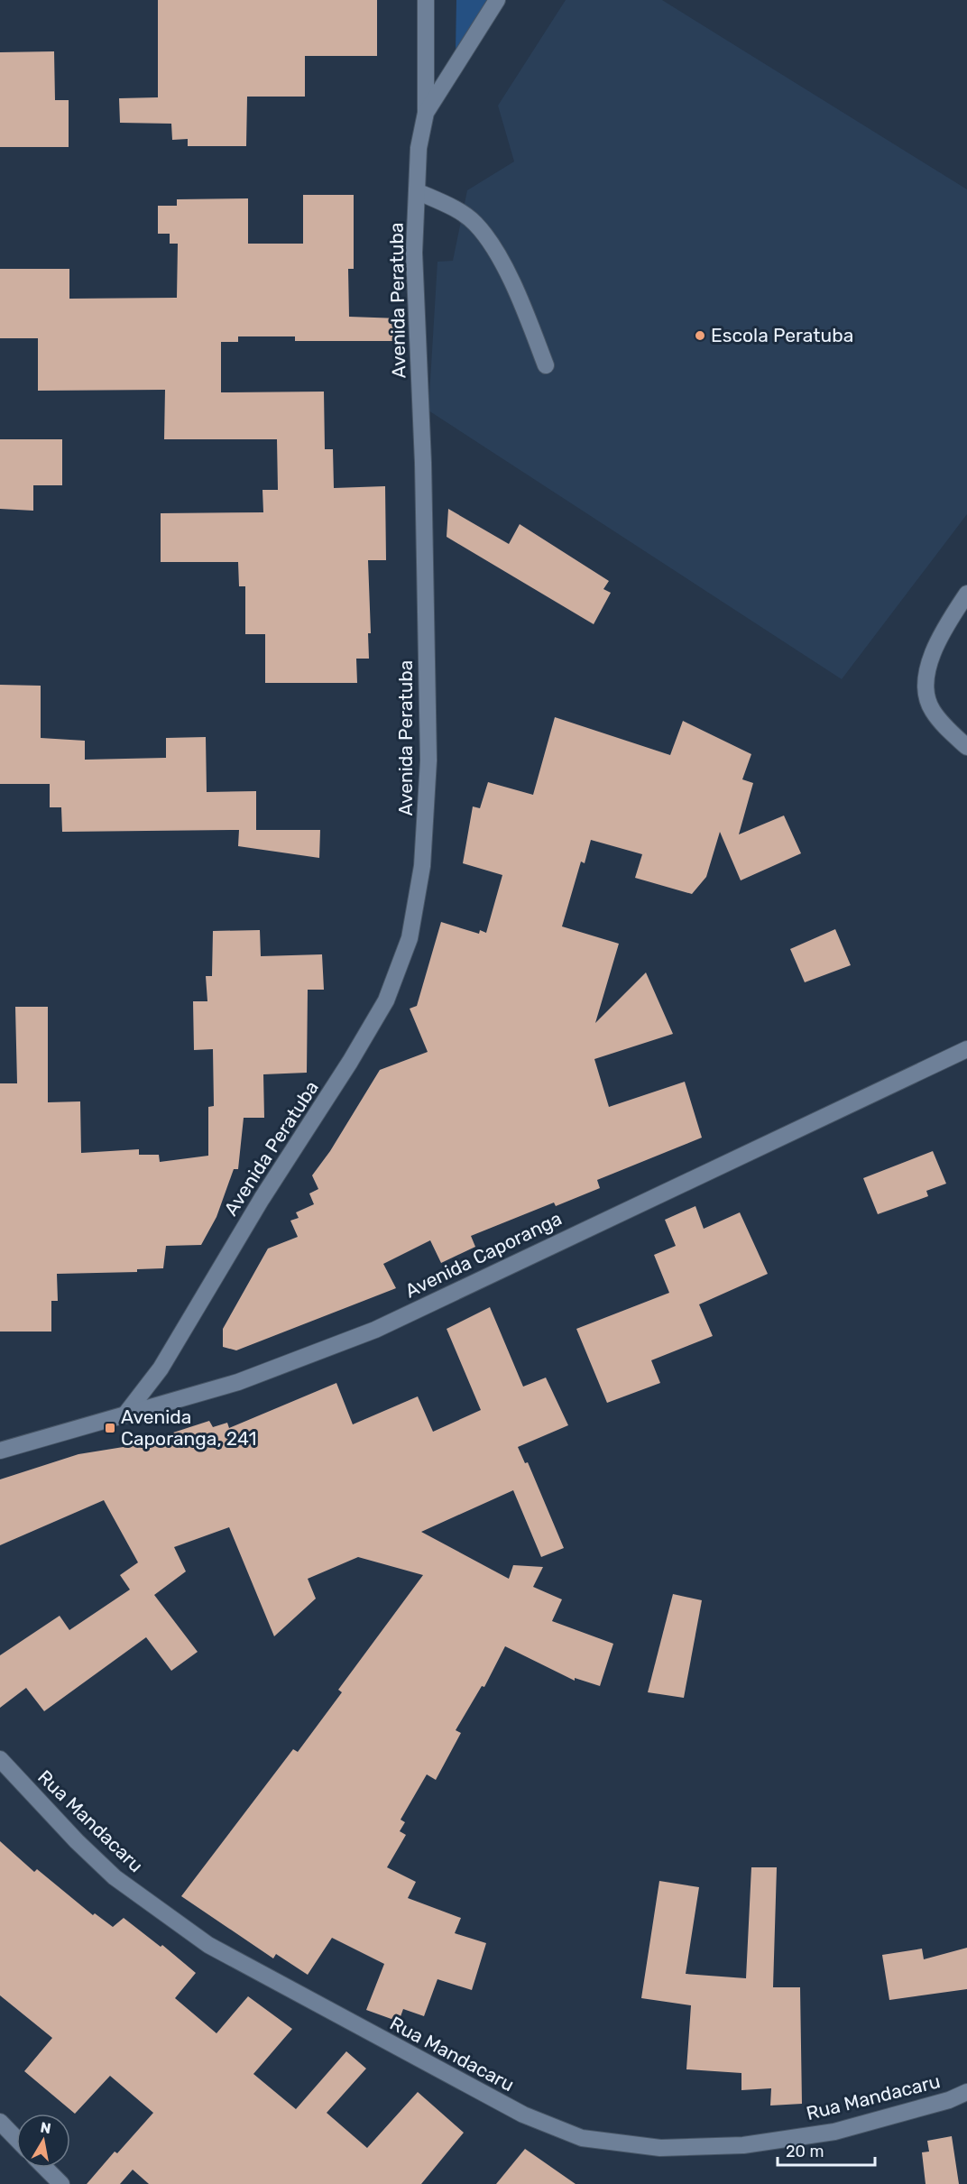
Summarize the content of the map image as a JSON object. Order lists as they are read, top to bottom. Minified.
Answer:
{"streets":{"street":["Avenida Peratuba","Avenida Caporanga","Rua Mandacaru"]},"crossings":[["Avenida Peratuba","Avenida Caporanga"]],"places":{"other":["Escola Peratuba"],"transit":["Avenida Caporanga, 241"]},"scale_bar":"20 m","north":"top"}
